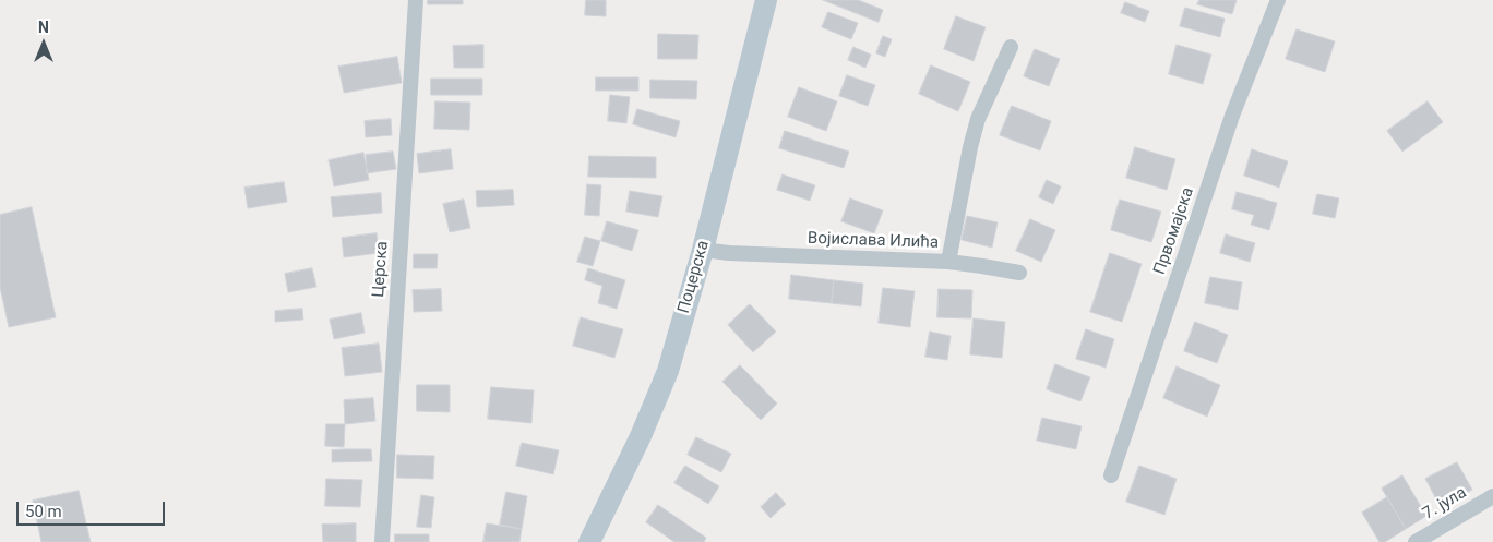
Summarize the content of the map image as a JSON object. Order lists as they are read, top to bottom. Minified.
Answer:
{"streets":{"main road":["Поцерска"],"street":["Првомајска","Војислава Илића","Церска","7. јула"]},"crossings":[["Војислава Илића","Поцерска"]],"scale_bar":"50 m","north":"top"}
